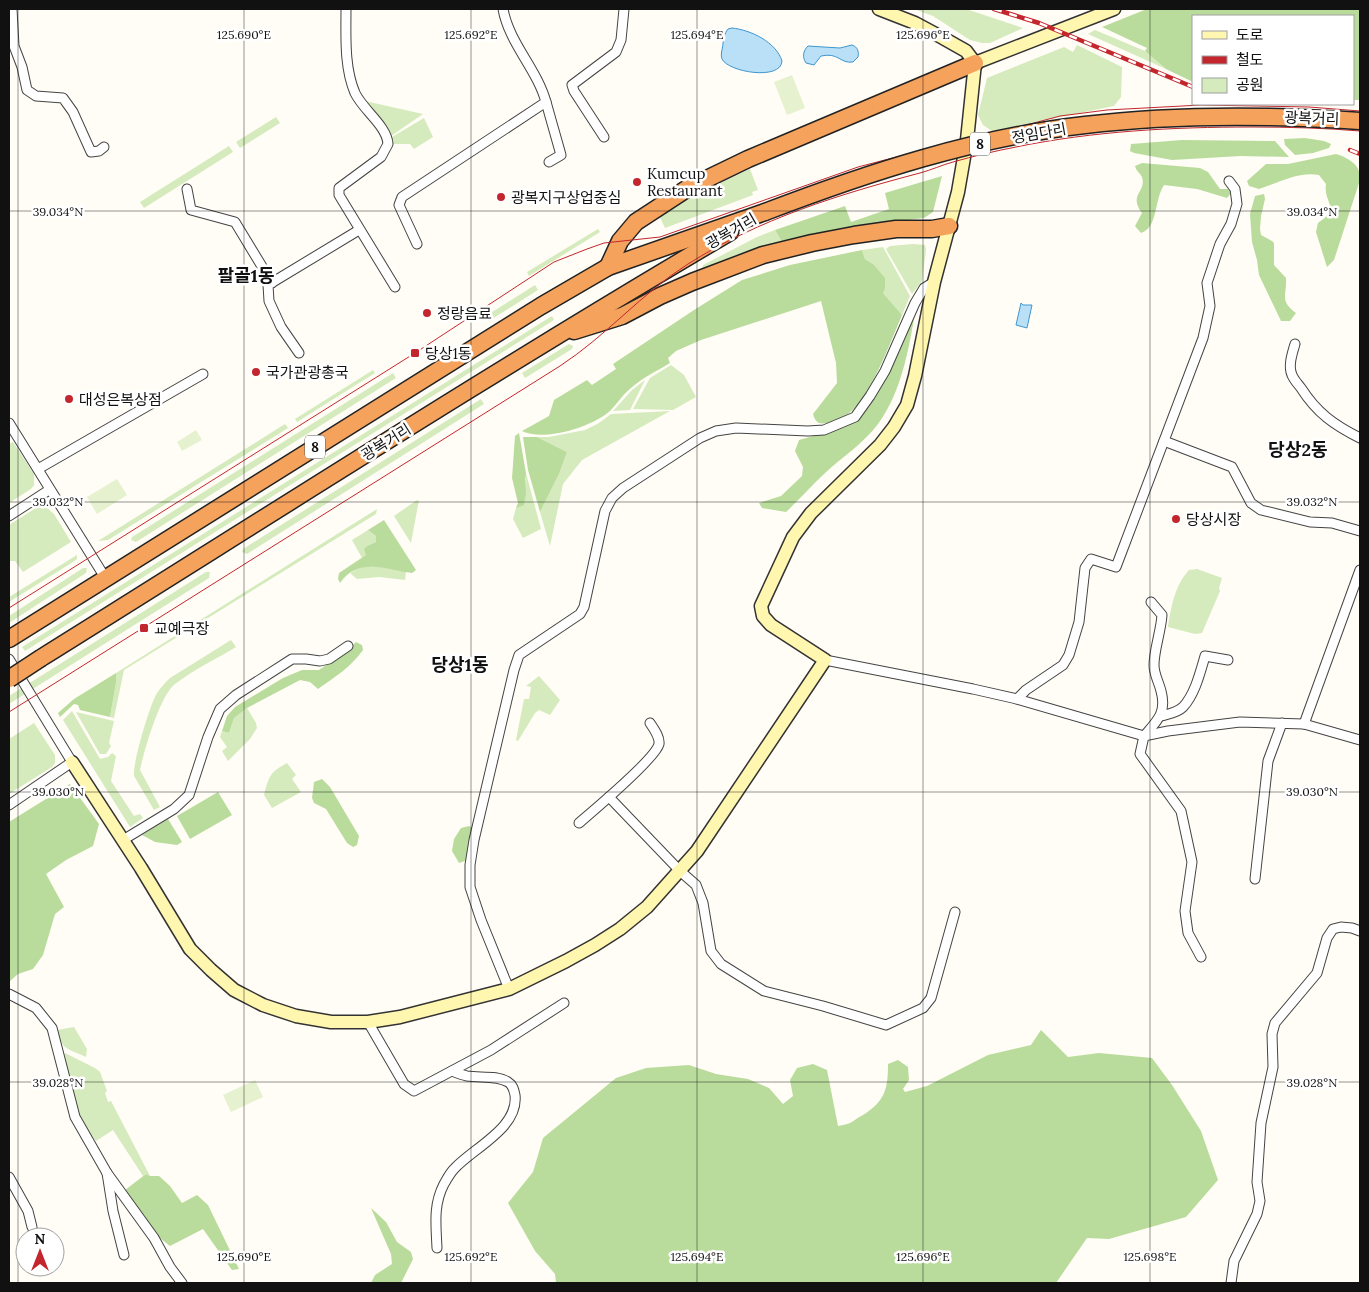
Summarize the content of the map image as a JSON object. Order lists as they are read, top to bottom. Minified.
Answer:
{"streets":{"highway":["광복거리","정임다리","8"]},"crossings":[["광복거리","정임다리"]],"districts":["팔골1동","당상2동","당상1동"],"places":{"other":["Kumcup Restaurant","광복지구상업중심","정랑음료","국가관광총국","대성은복상점","당상시장"],"transit":["당상1동","교예극장"]},"legend":["도로","철도","공원"],"north":"top","coordinates":["125.690°E","125.692°E","125.694°E","125.696°E","39.034°N","39.032°N","39.030°N","39.028°N","125.698°E"]}
